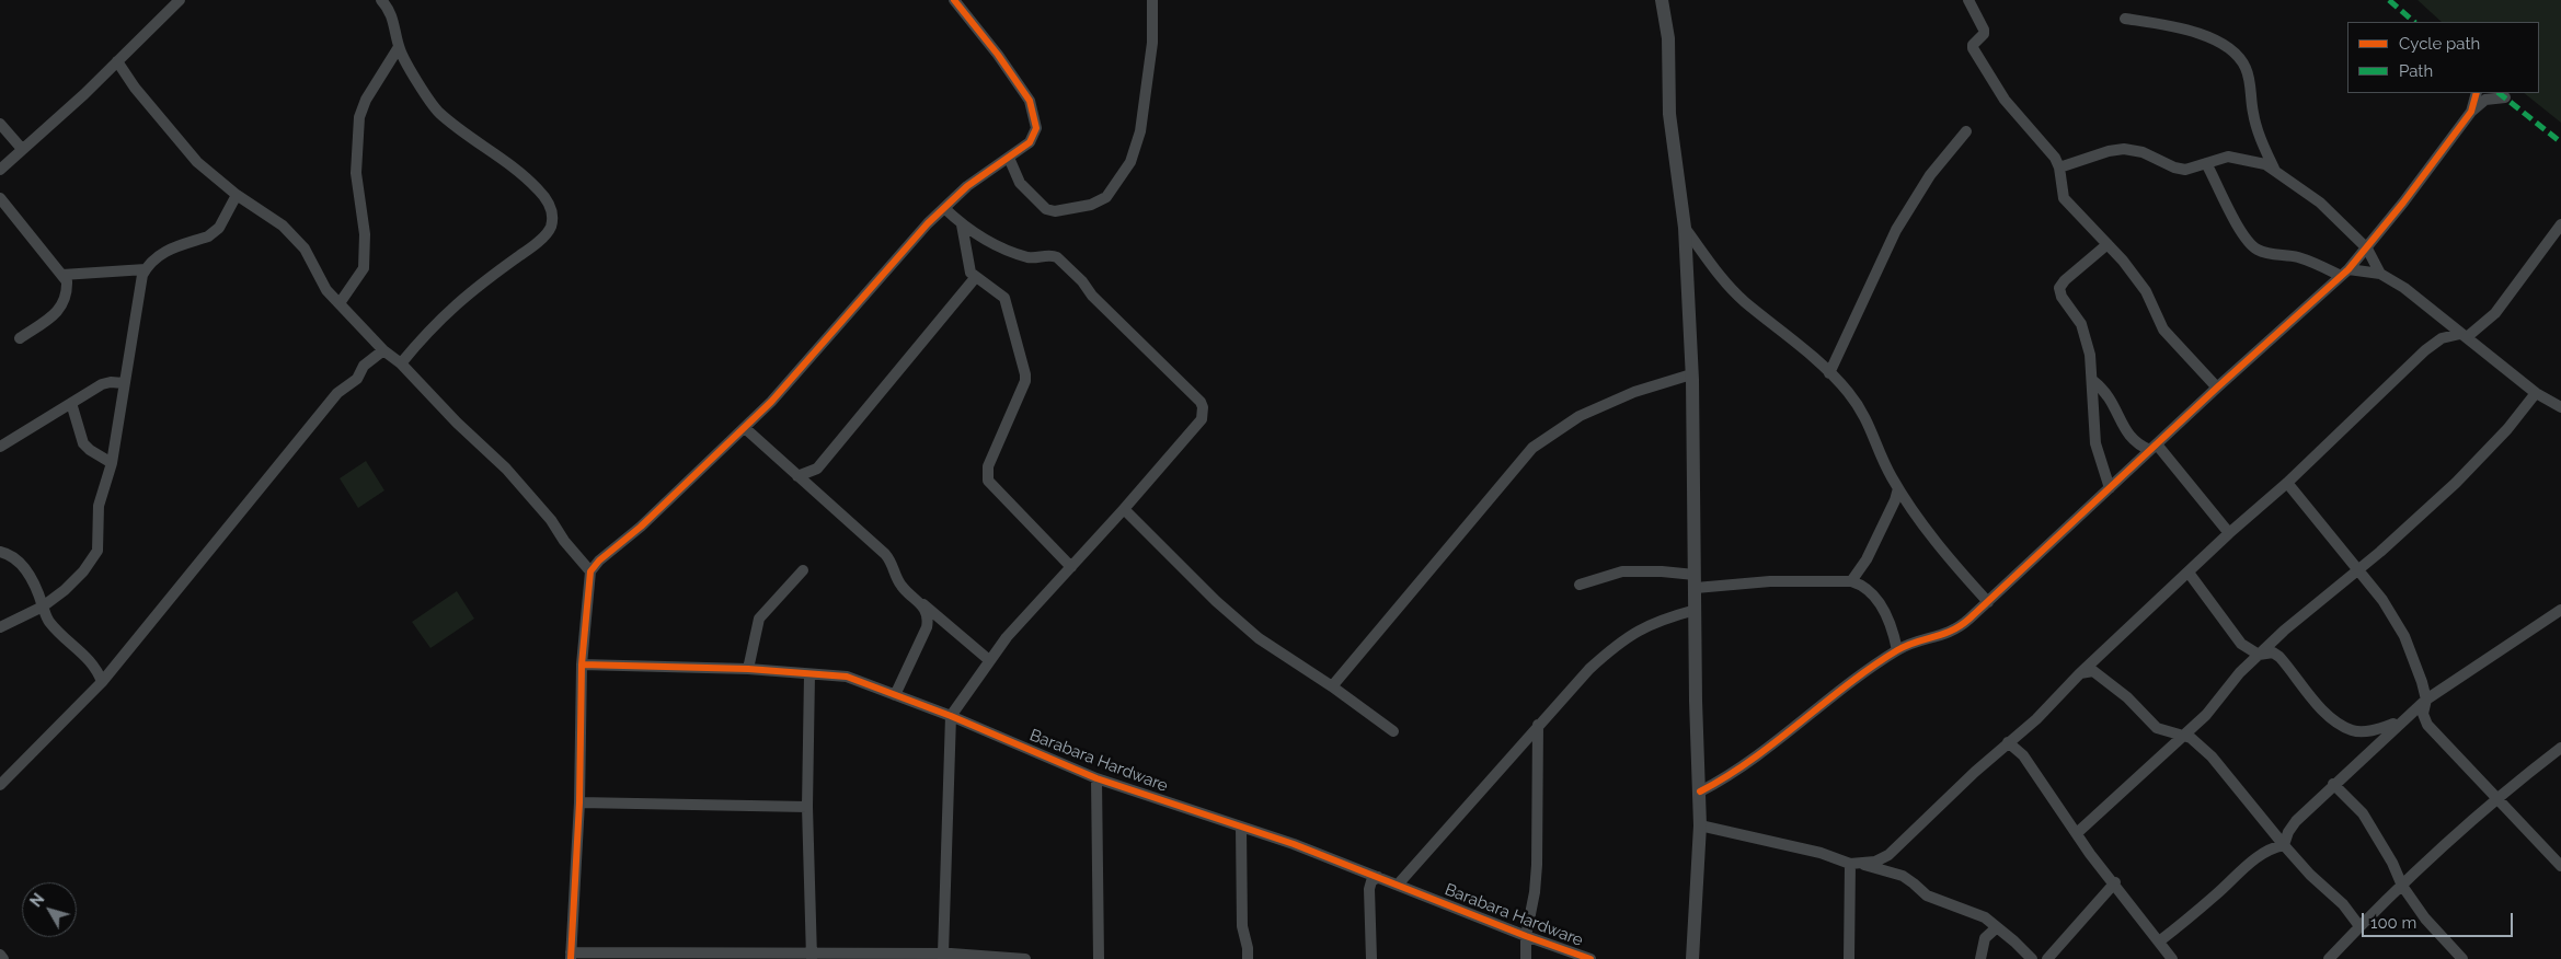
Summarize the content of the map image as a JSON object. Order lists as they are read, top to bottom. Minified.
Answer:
{"streets":{"street":["Barabara Hardware"]},"legend":["Cycle path","Path"],"scale_bar":"100 m","north":"top left"}
